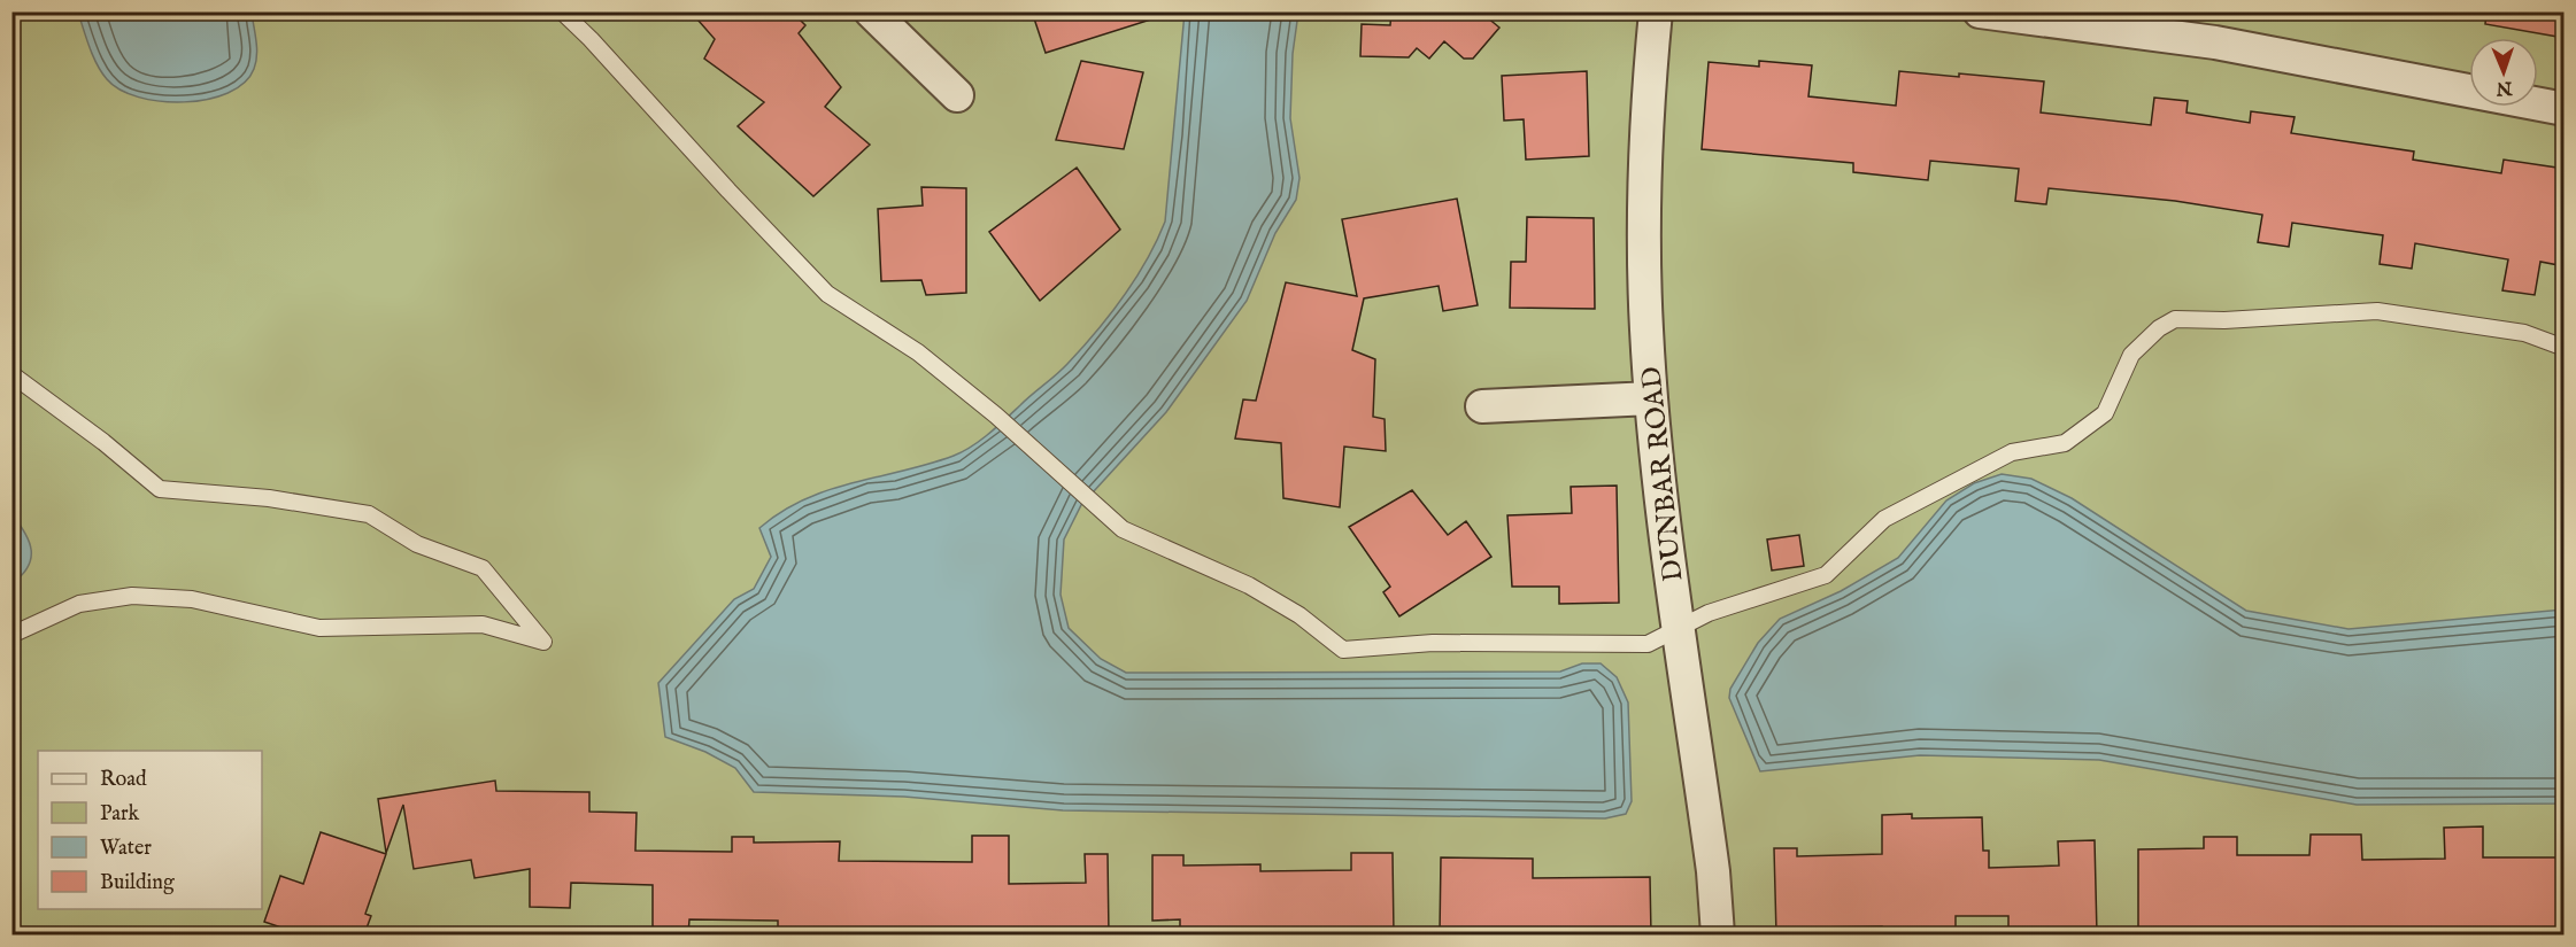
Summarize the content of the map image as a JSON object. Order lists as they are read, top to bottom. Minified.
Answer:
{"streets":{"street":["DUNBAR ROAD"]},"legend":["Road","Park","Water","Building"],"north":"bottom"}
